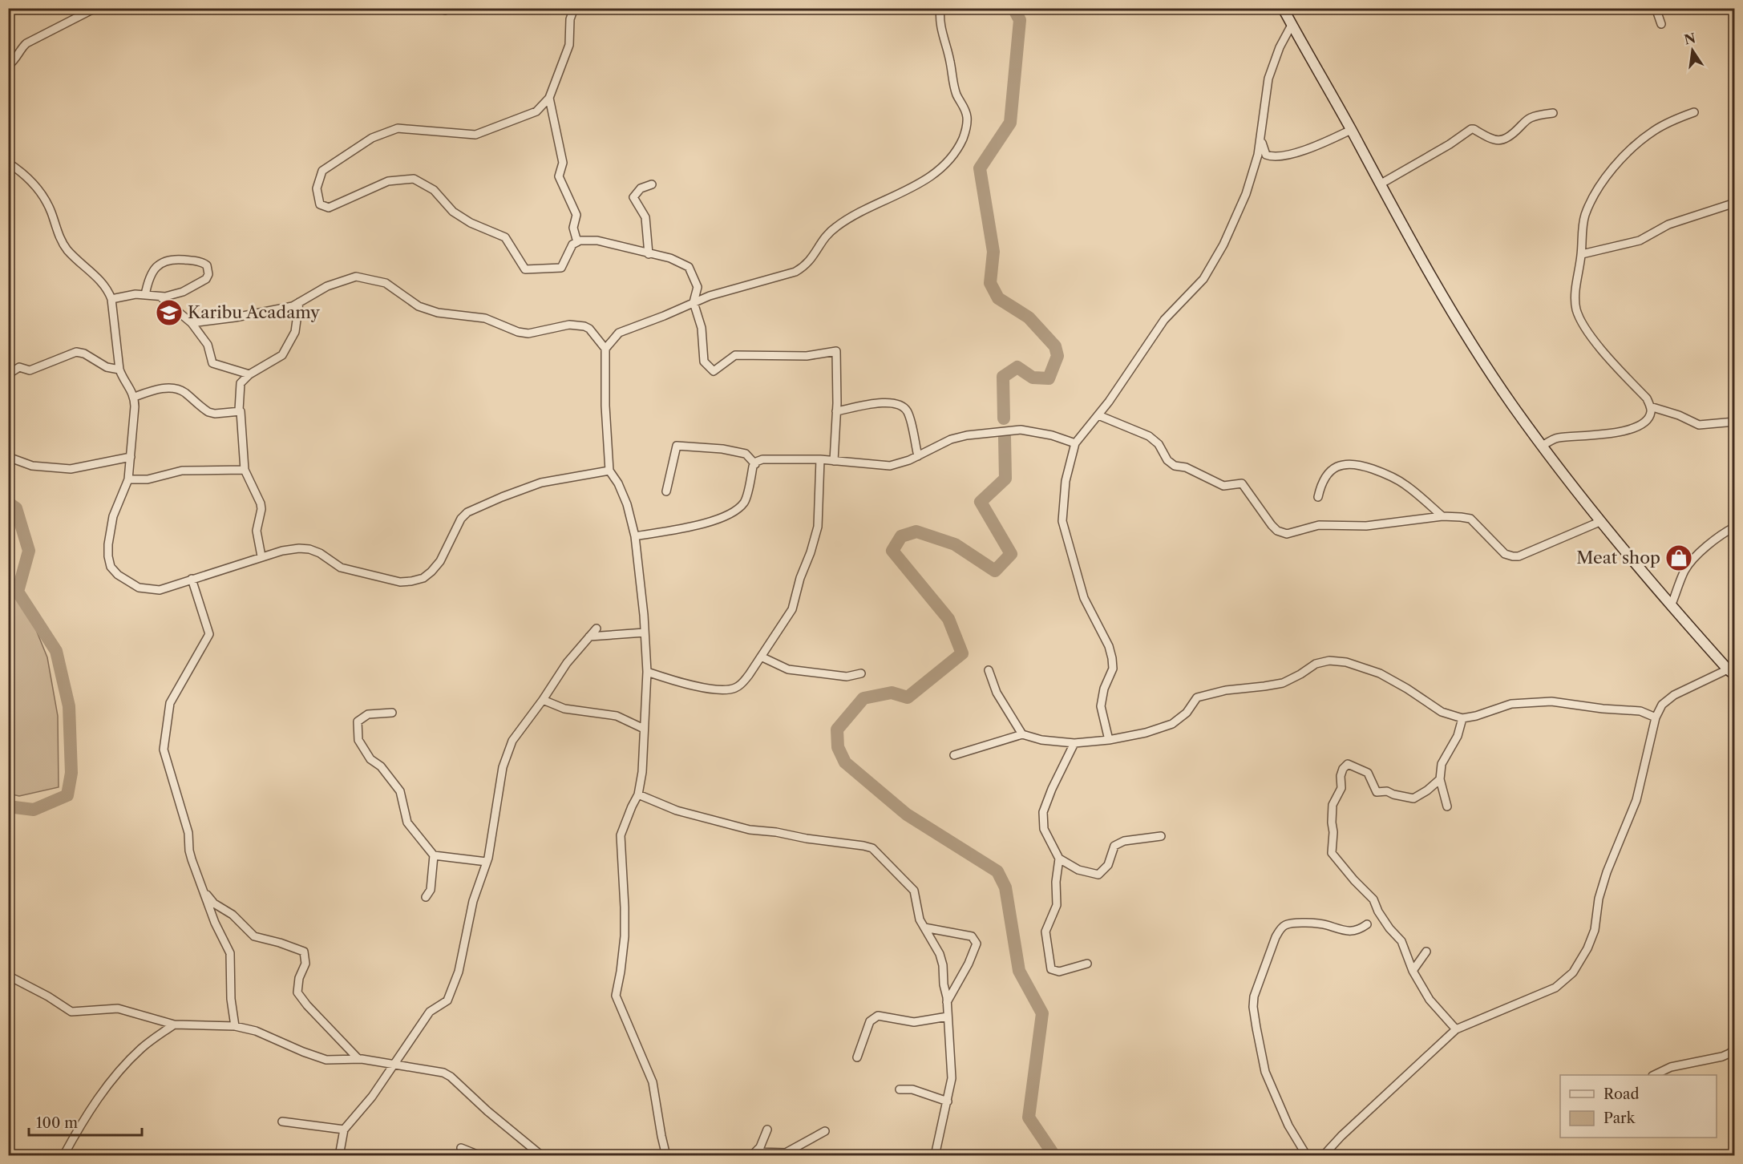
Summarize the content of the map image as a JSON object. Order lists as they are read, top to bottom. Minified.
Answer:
{"places":{"school or university":["Karibu Acadamy"],"shop":["Meat shop"]},"legend":["Road","Park"],"scale_bar":"100 m","north":"top"}
